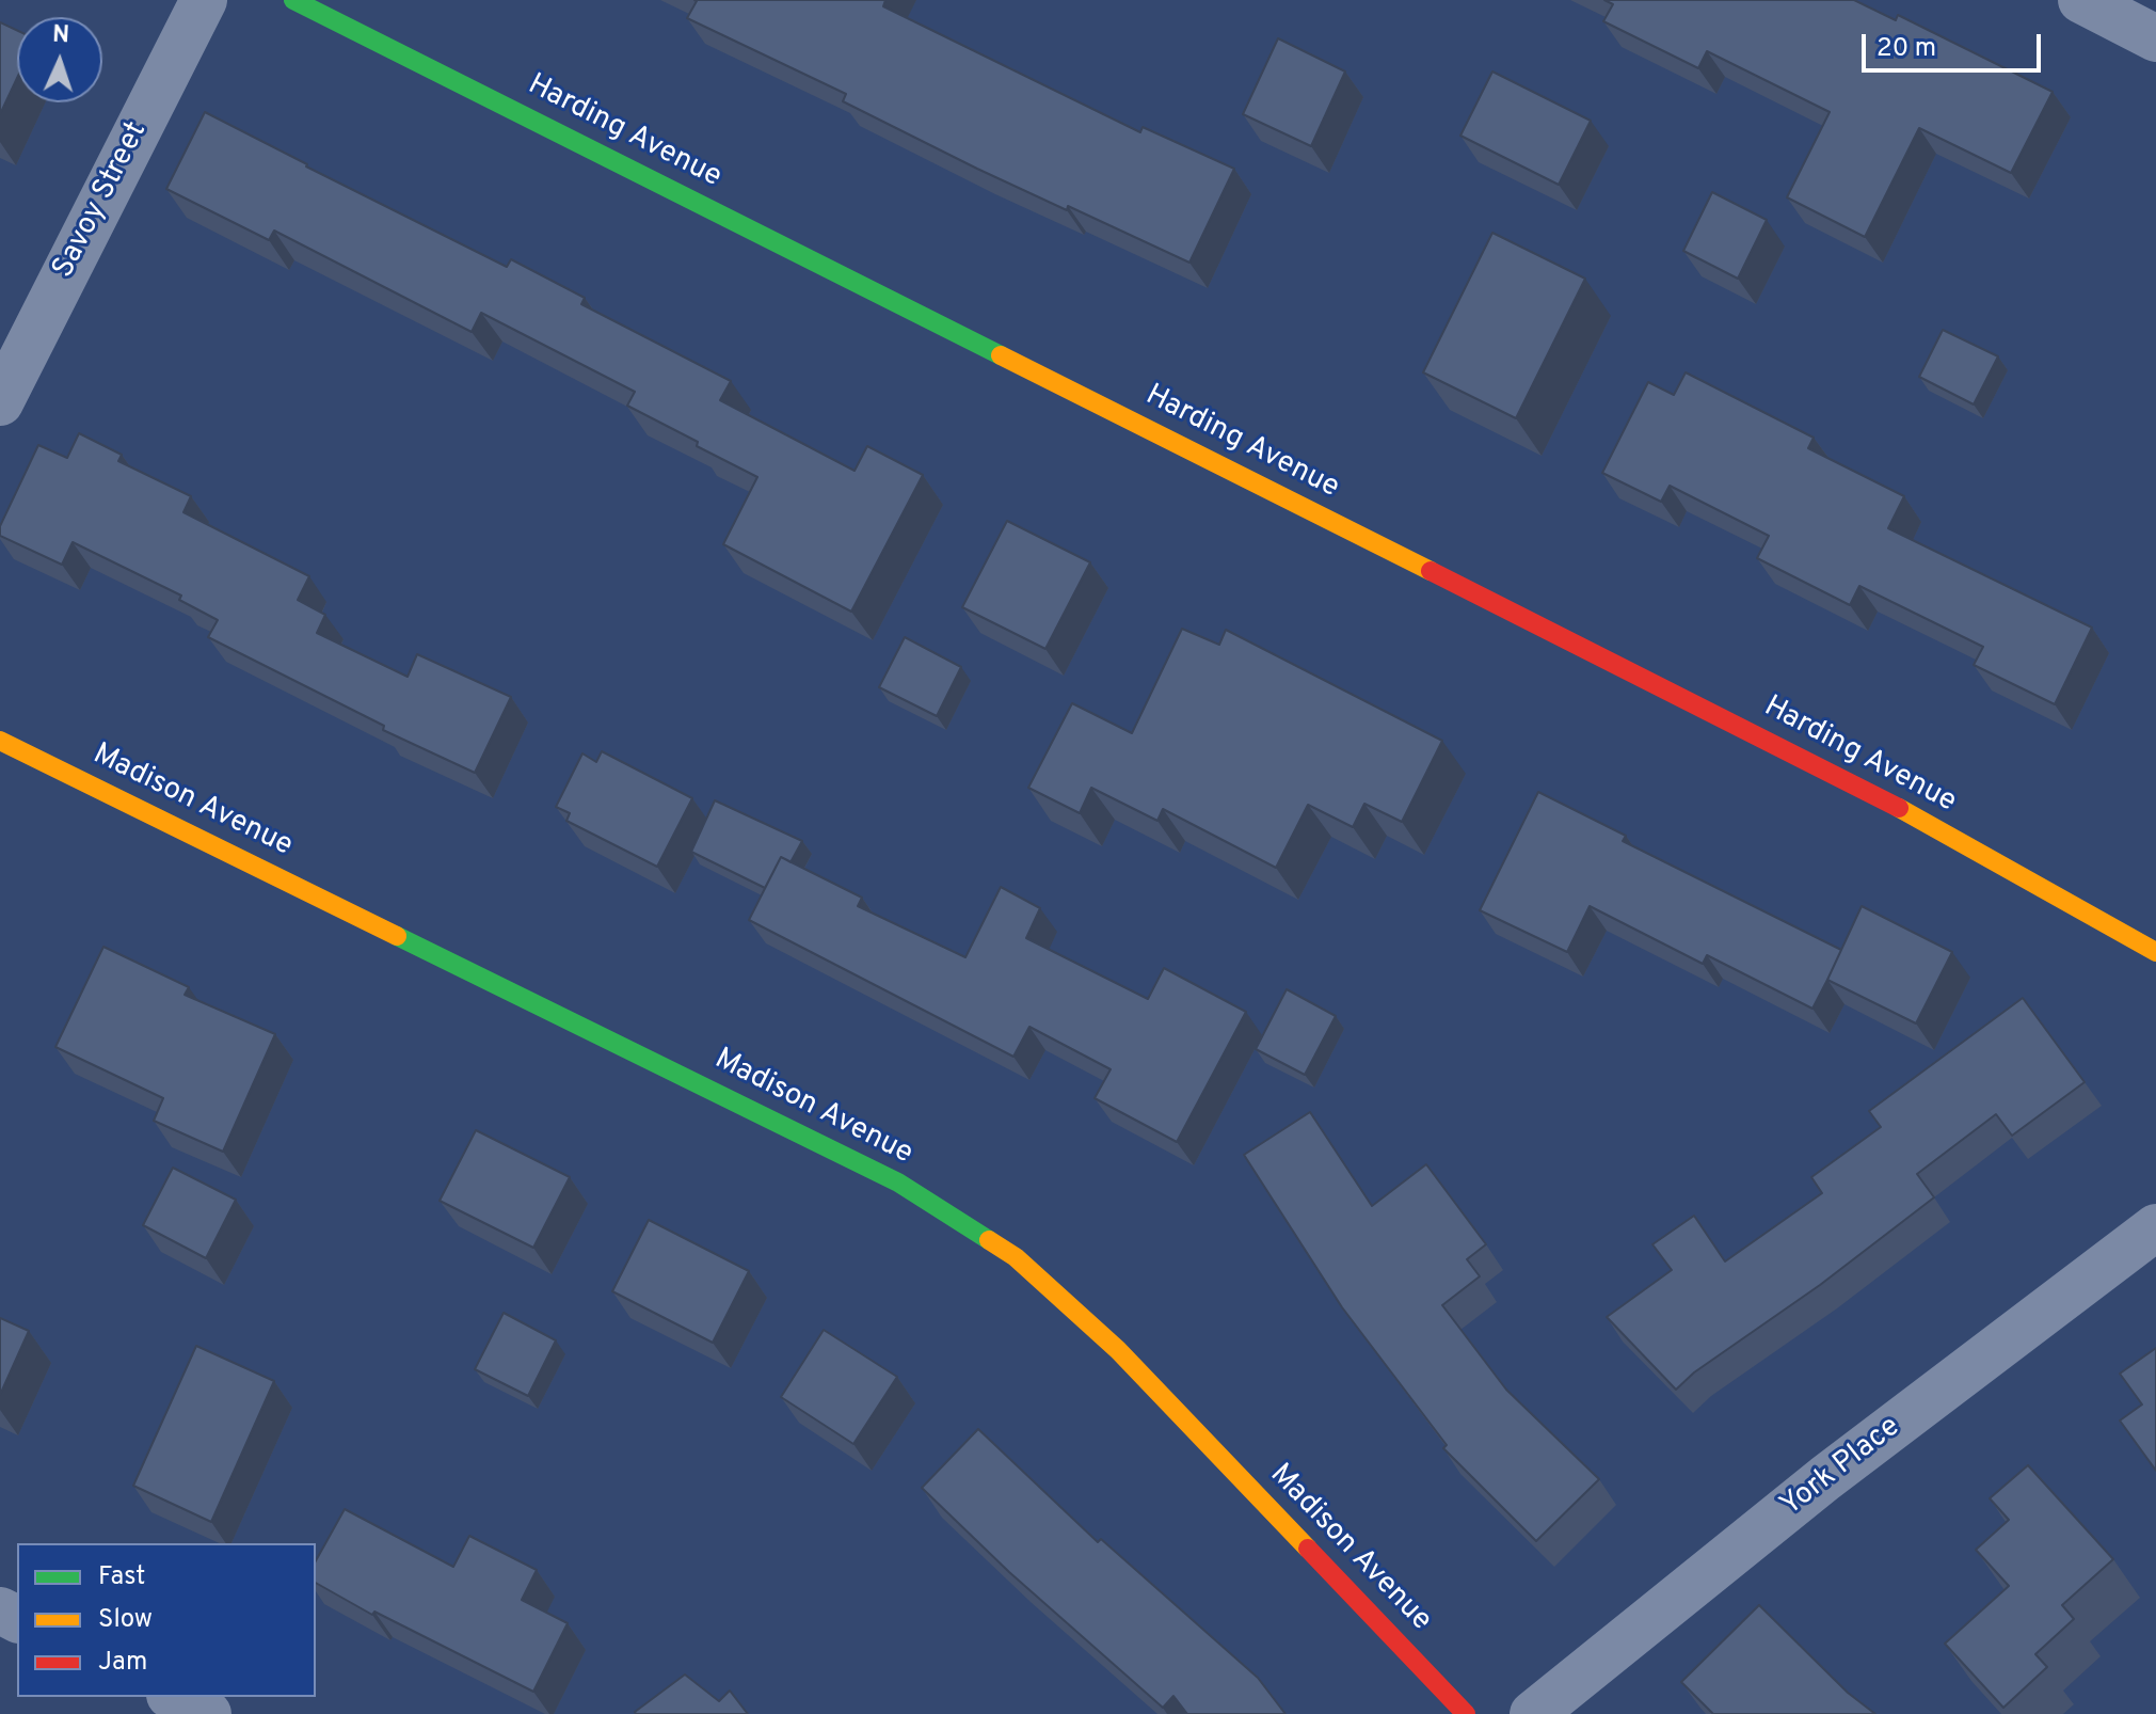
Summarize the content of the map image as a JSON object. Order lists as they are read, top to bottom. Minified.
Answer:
{"streets":{"street":["Harding Avenue","Savoy Street","Madison Avenue","York Place"]},"legend":["Fast","Slow","Jam"],"scale_bar":"20 m","north":"top"}
